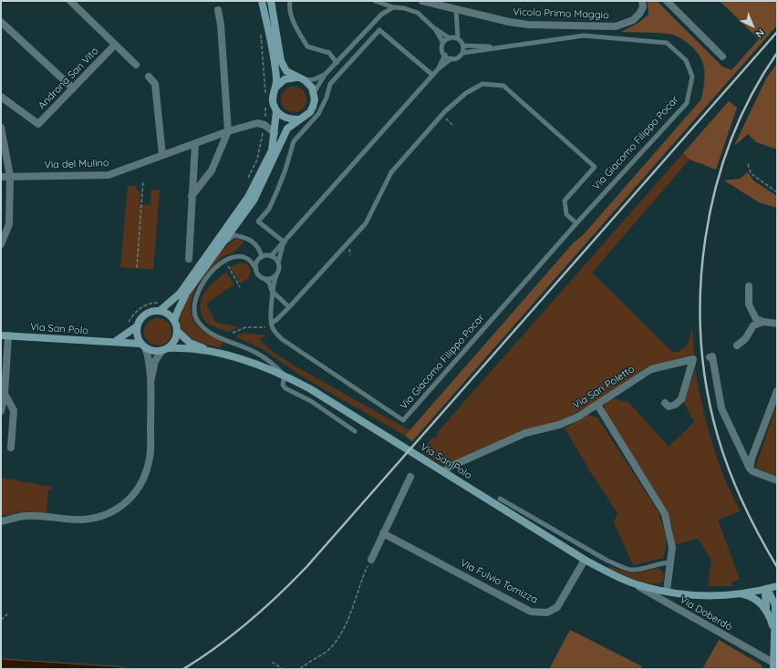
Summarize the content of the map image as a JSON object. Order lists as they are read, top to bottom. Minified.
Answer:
{"streets":{"main road":["Via San Polo"],"street":["Vicolo Primo Maggio","Androna San Vito","Via del Mulino","Via San Poletto","Via Fulvio Tomizza","Via Doberdò"],"lane":["Via Giacomo Filippo Pocar"]},"crossings":[["Via San Polo","Via Fulvio Tomizza"],["Via San Polo","Via Doberdò"]],"north":"bottom right"}
